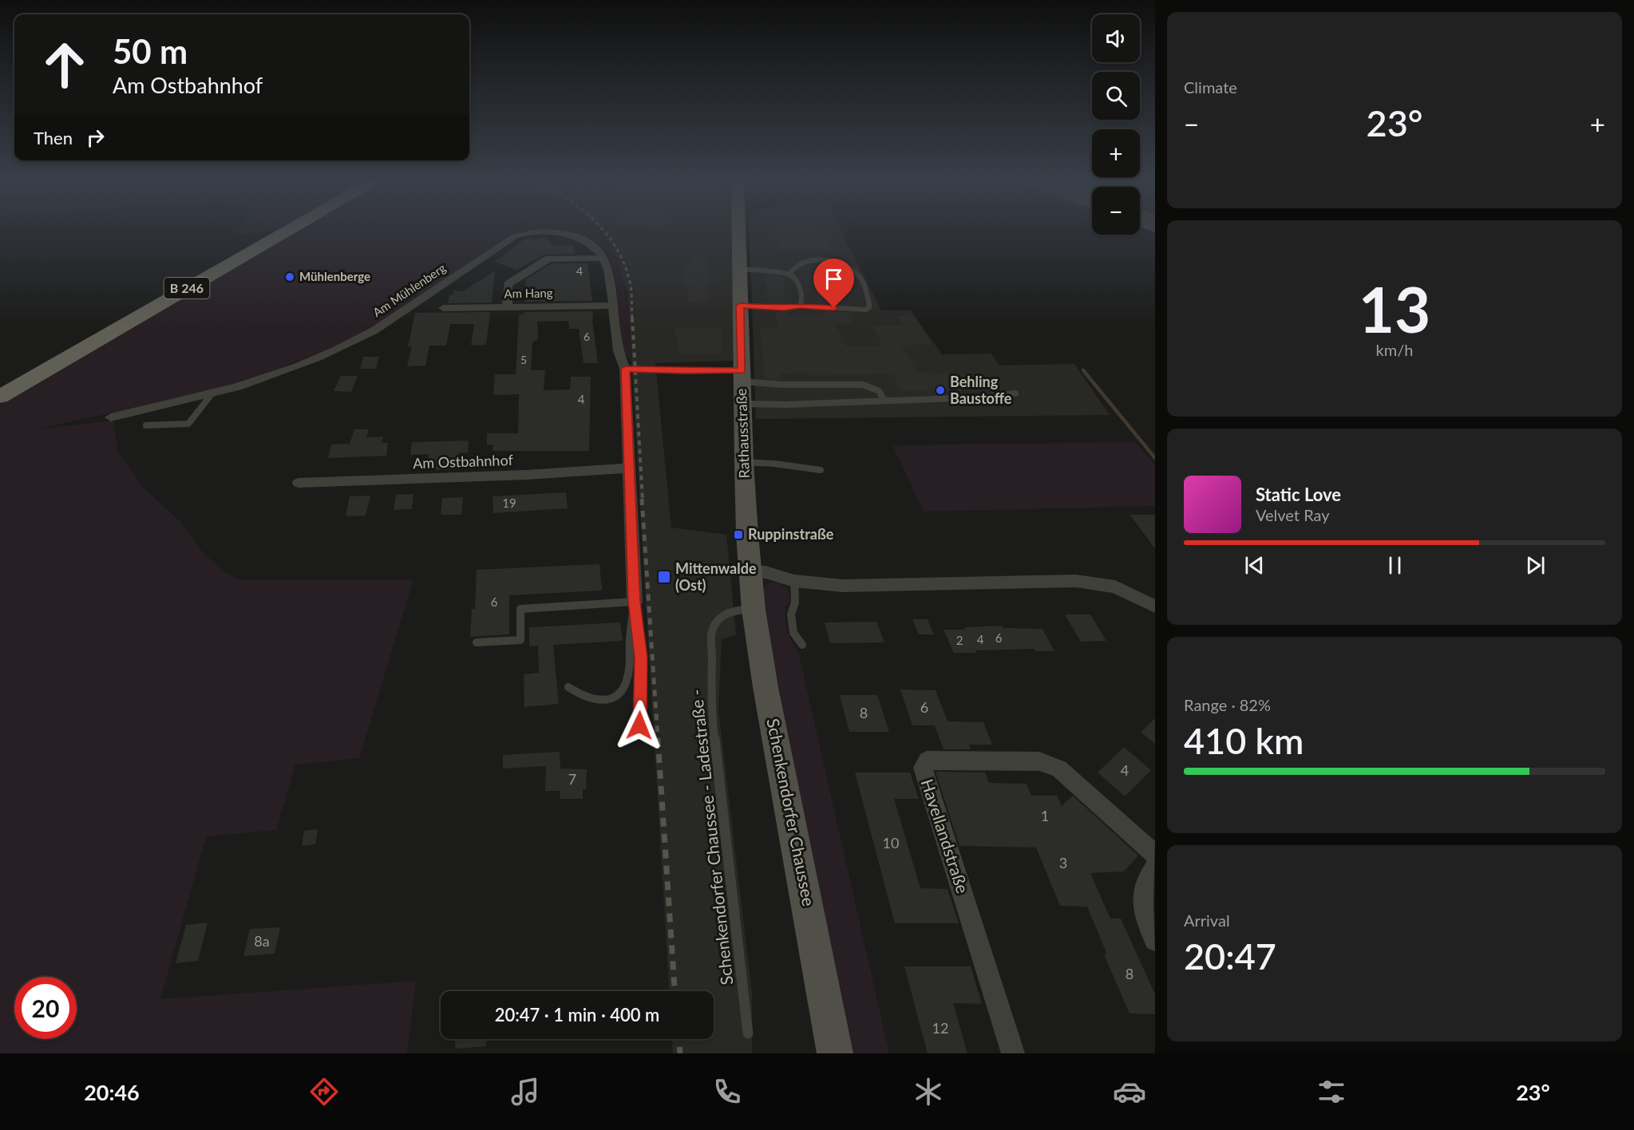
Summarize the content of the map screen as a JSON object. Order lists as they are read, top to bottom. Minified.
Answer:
{"streets":{"main road":["B 246","Rathausstraße","Schenkendorfer Chaussee"],"street":["Am Mühlenberg","Am Hang","Am Ostbahnhof","Havellandstraße"],"lane":["Schenkendorfer Chaussee - Ladestraße -"]},"crossings":[["Am Mühlenberg","Am Hang"],["Rathausstraße","Schenkendorfer Chaussee"],["Schenkendorfer Chaussee","Schenkendorfer Chaussee - Ladestraße -"]],"places":{"other":["Mühlenberge","Behling Baustoffe"],"transit":["Ruppinstraße","Mittenwalde (Ost)"]},"house_numbers":["4","6","5","4","19","6","6","4","2","6","8","4","7","1","10","3","8a","8","12"],"page":{"tile":["Climate",["13","km/h"],["Range · 82%","410 km"],["Arrival","20:47"]],"map_buttons":["+","−"],"turn":["50 m","Am Ostbahnhof"],"heat":["−","23°","+"],"then":"Then","song":["Static Love","Velvet Ray"],"limit":"20","trip":"20:47 · 1 min · 400 m","tabs":["20:46","23°"]}}
